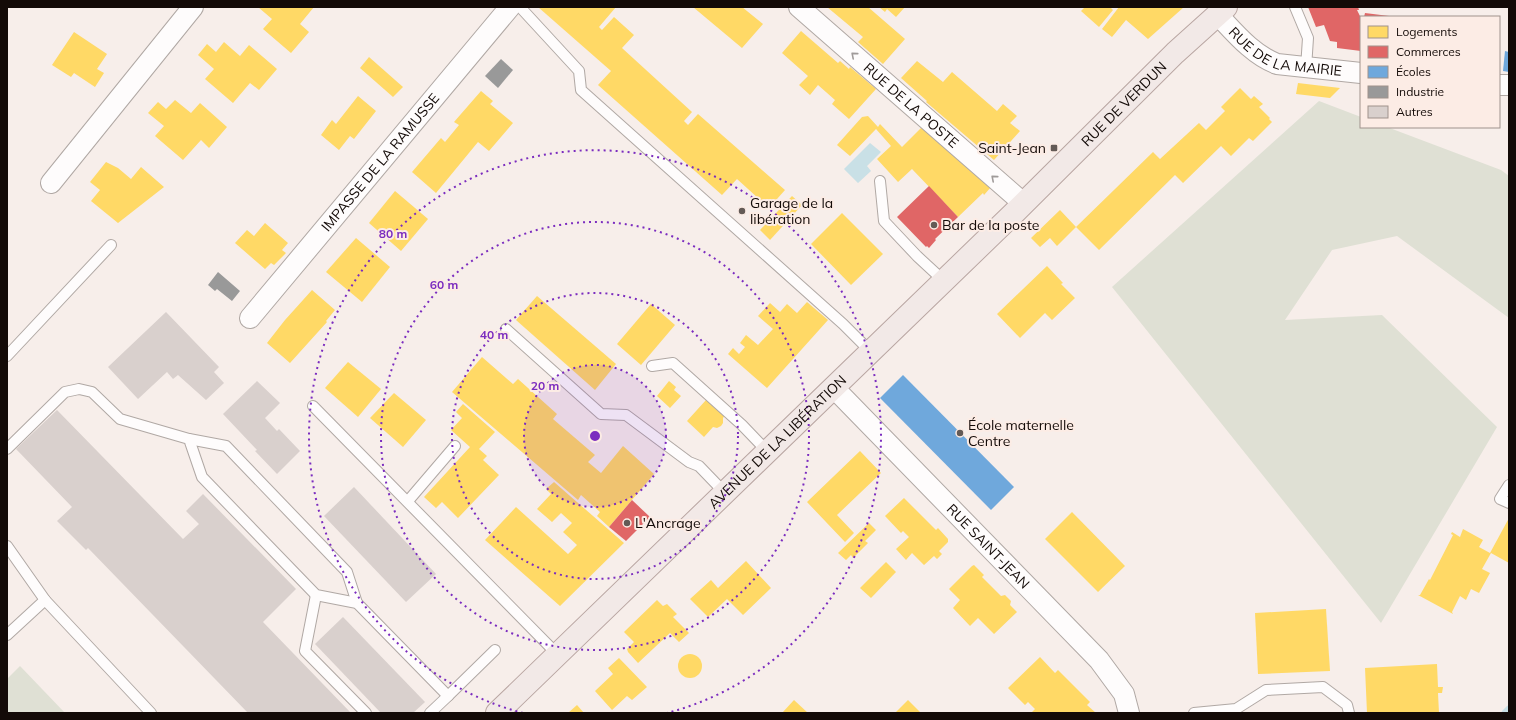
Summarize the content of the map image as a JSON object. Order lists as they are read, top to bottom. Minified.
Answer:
{"streets":{"main road":["RUE DE VERDUN","AVENUE DE LA LIBÉRATION"],"street":["RUE DE LA MAIRIE","RUE DE LA POSTE","IMPASSE DE LA RAMUSSE","RUE SAINT-JEAN"]},"crossings":[["RUE DE LA MAIRIE","RUE DE VERDUN"],["RUE DE VERDUN","RUE DE LA POSTE"],["RUE DE VERDUN","AVENUE DE LA LIBÉRATION"],["RUE DE LA POSTE","AVENUE DE LA LIBÉRATION"],["AVENUE DE LA LIBÉRATION","RUE SAINT-JEAN"]],"one_way":["RUE DE LA POSTE"],"places":{"transit":["Saint-Jean"],"other":["Garage de la libération","Bar de la poste","École maternelle Centre","L'Ancrage"]},"legend":["Logements","Commerces","Écoles","Industrie","Autres"],"rings":["80 m","60 m","40 m","20 m"]}
